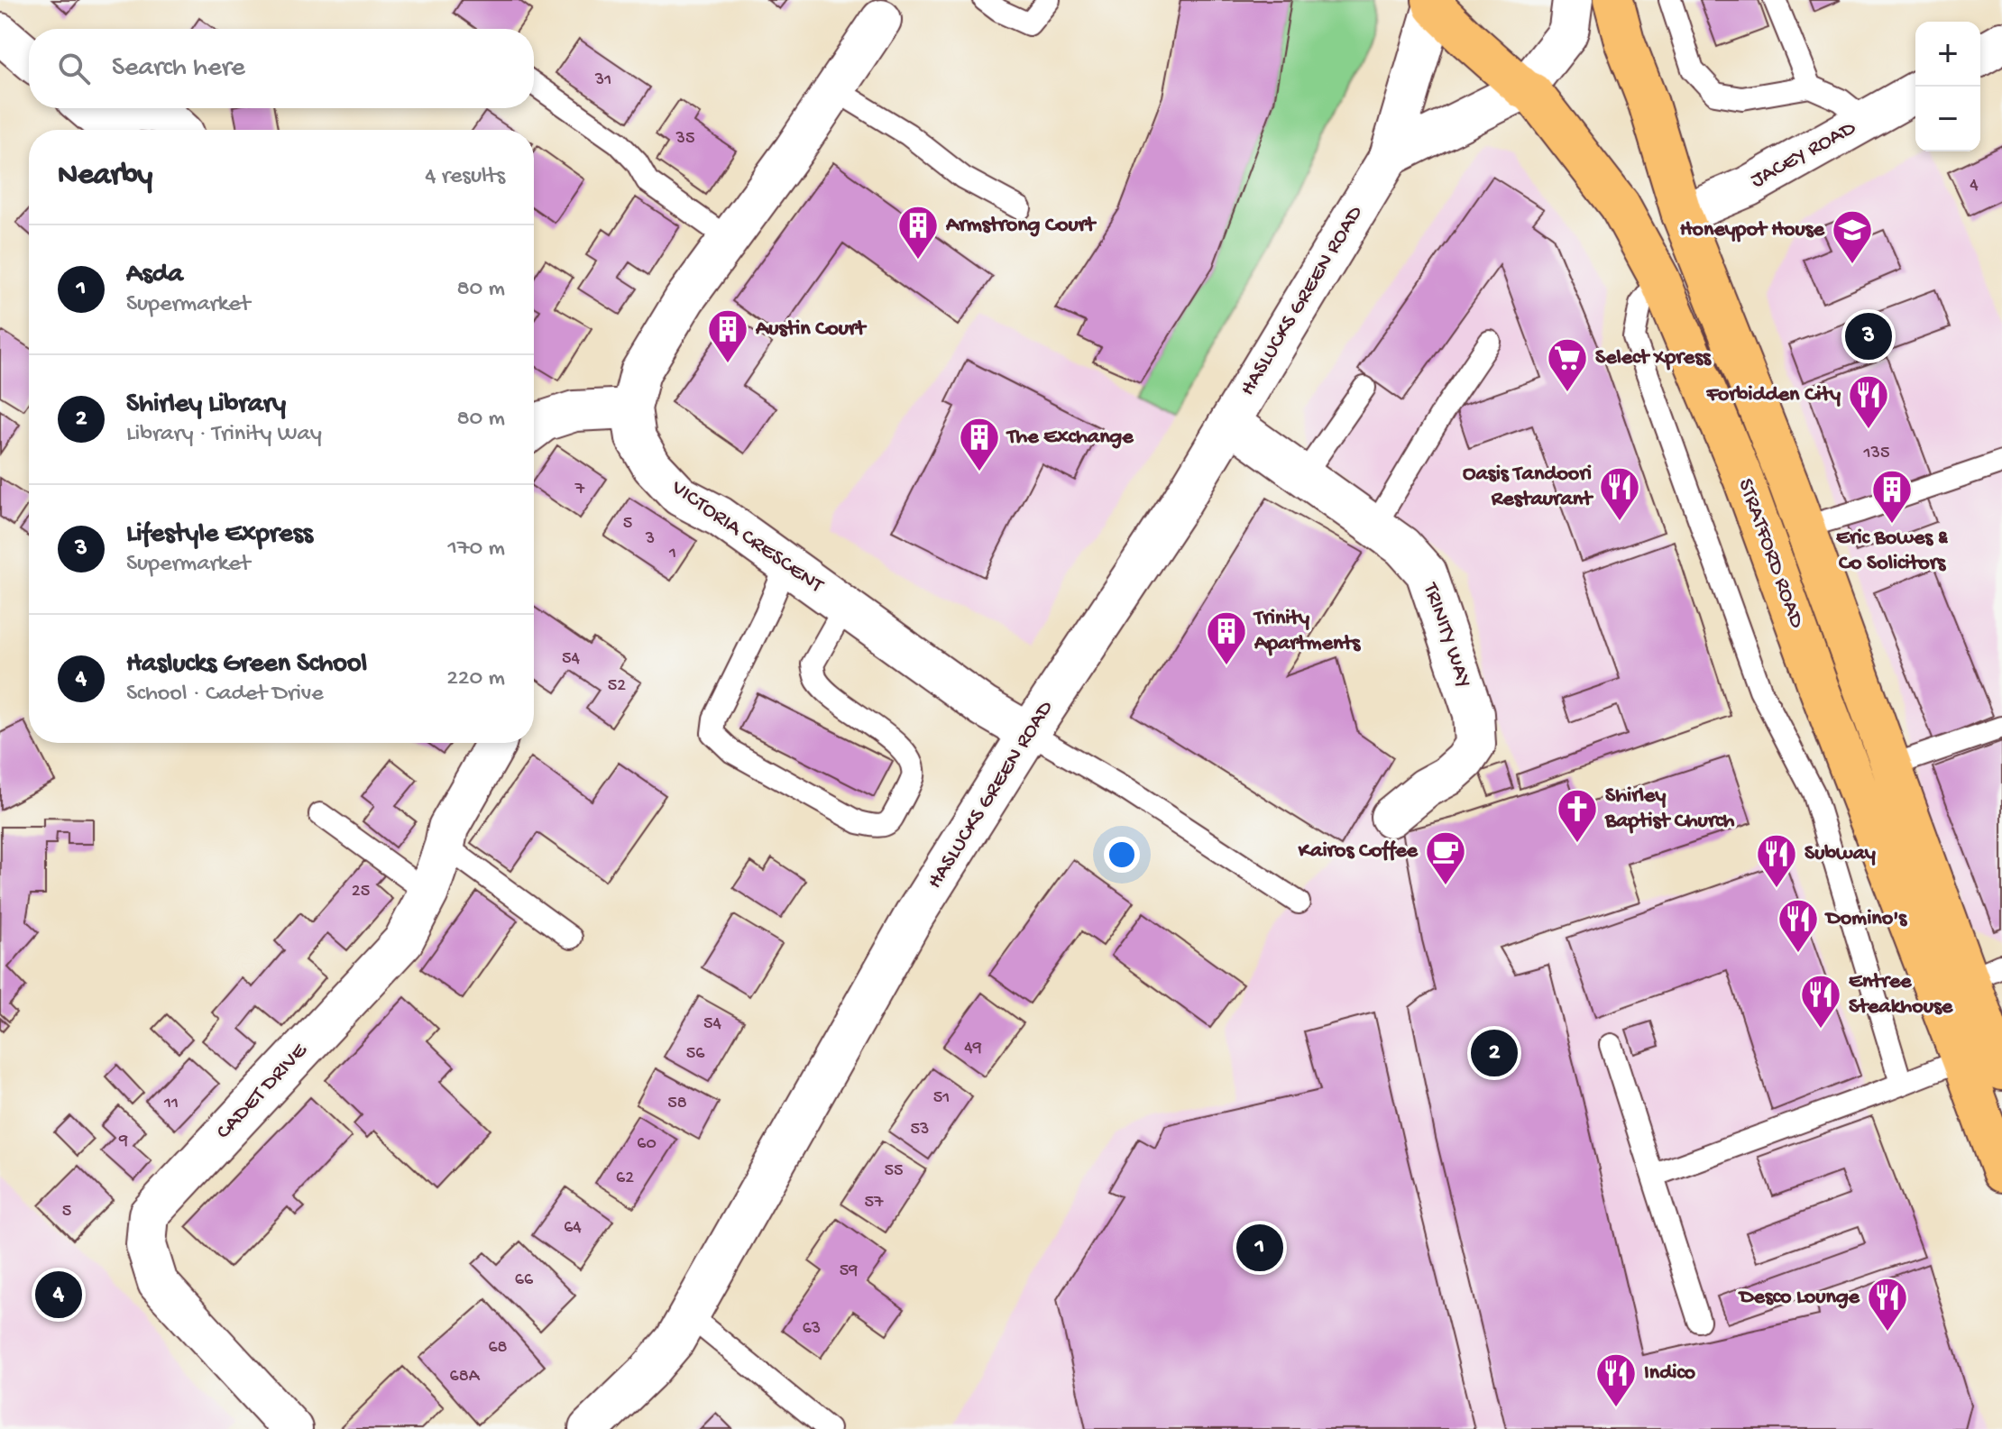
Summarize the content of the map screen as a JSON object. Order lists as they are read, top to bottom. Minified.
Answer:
{"streets":{"highway":["STRATFORD ROAD"],"street":["JACEY ROAD","HASLUCKS GREEN ROAD","VICTORIA CRESCENT","TRINITY WAY","CADET DRIVE"]},"crossings":[["JACEY ROAD","STRATFORD ROAD"],["HASLUCKS GREEN ROAD","VICTORIA CRESCENT"],["HASLUCKS GREEN ROAD","STRATFORD ROAD"],["HASLUCKS GREEN ROAD","TRINITY WAY"]],"places":{"building":["Armstrong Court","Austin Court","The Exchange","Eric Bowes & Co Solicitors","Trinity Apartments"],"school or university":["Honeypot House"],"supermarket":["Select Xpress"],"restaurant":["Forbidden City","Oasis Tandoori Restaurant","Subway","Domino's","Entree Steakhouse","Desco Lounge","Indico"],"church":["Shirley Baptist Church"],"cafe":["Kairos Coffee"]},"house_numbers":["31","35","4","135","7","5","3","1","54","52","25","54","49","56","51","11","58","53","9","60","55","62","57","5","64","59","66","63","68","68A"],"page":{"map_buttons":["+","−"],"search":"Search here","heading":["Nearby","4 results"],"list":[{"mark":"1","name":"Asda","note":"Supermarket","value":"80 m"},{"mark":"2","name":"Shirley Library","note":"Library · Trinity Way","value":"80 m"},{"mark":"3","name":"Lifestyle Express","note":"Supermarket","value":"170 m"},{"mark":"4","name":"Haslucks Green School","note":"School · Cadet Drive","value":"220 m"}],"pins":["3","2","1","4"]}}
